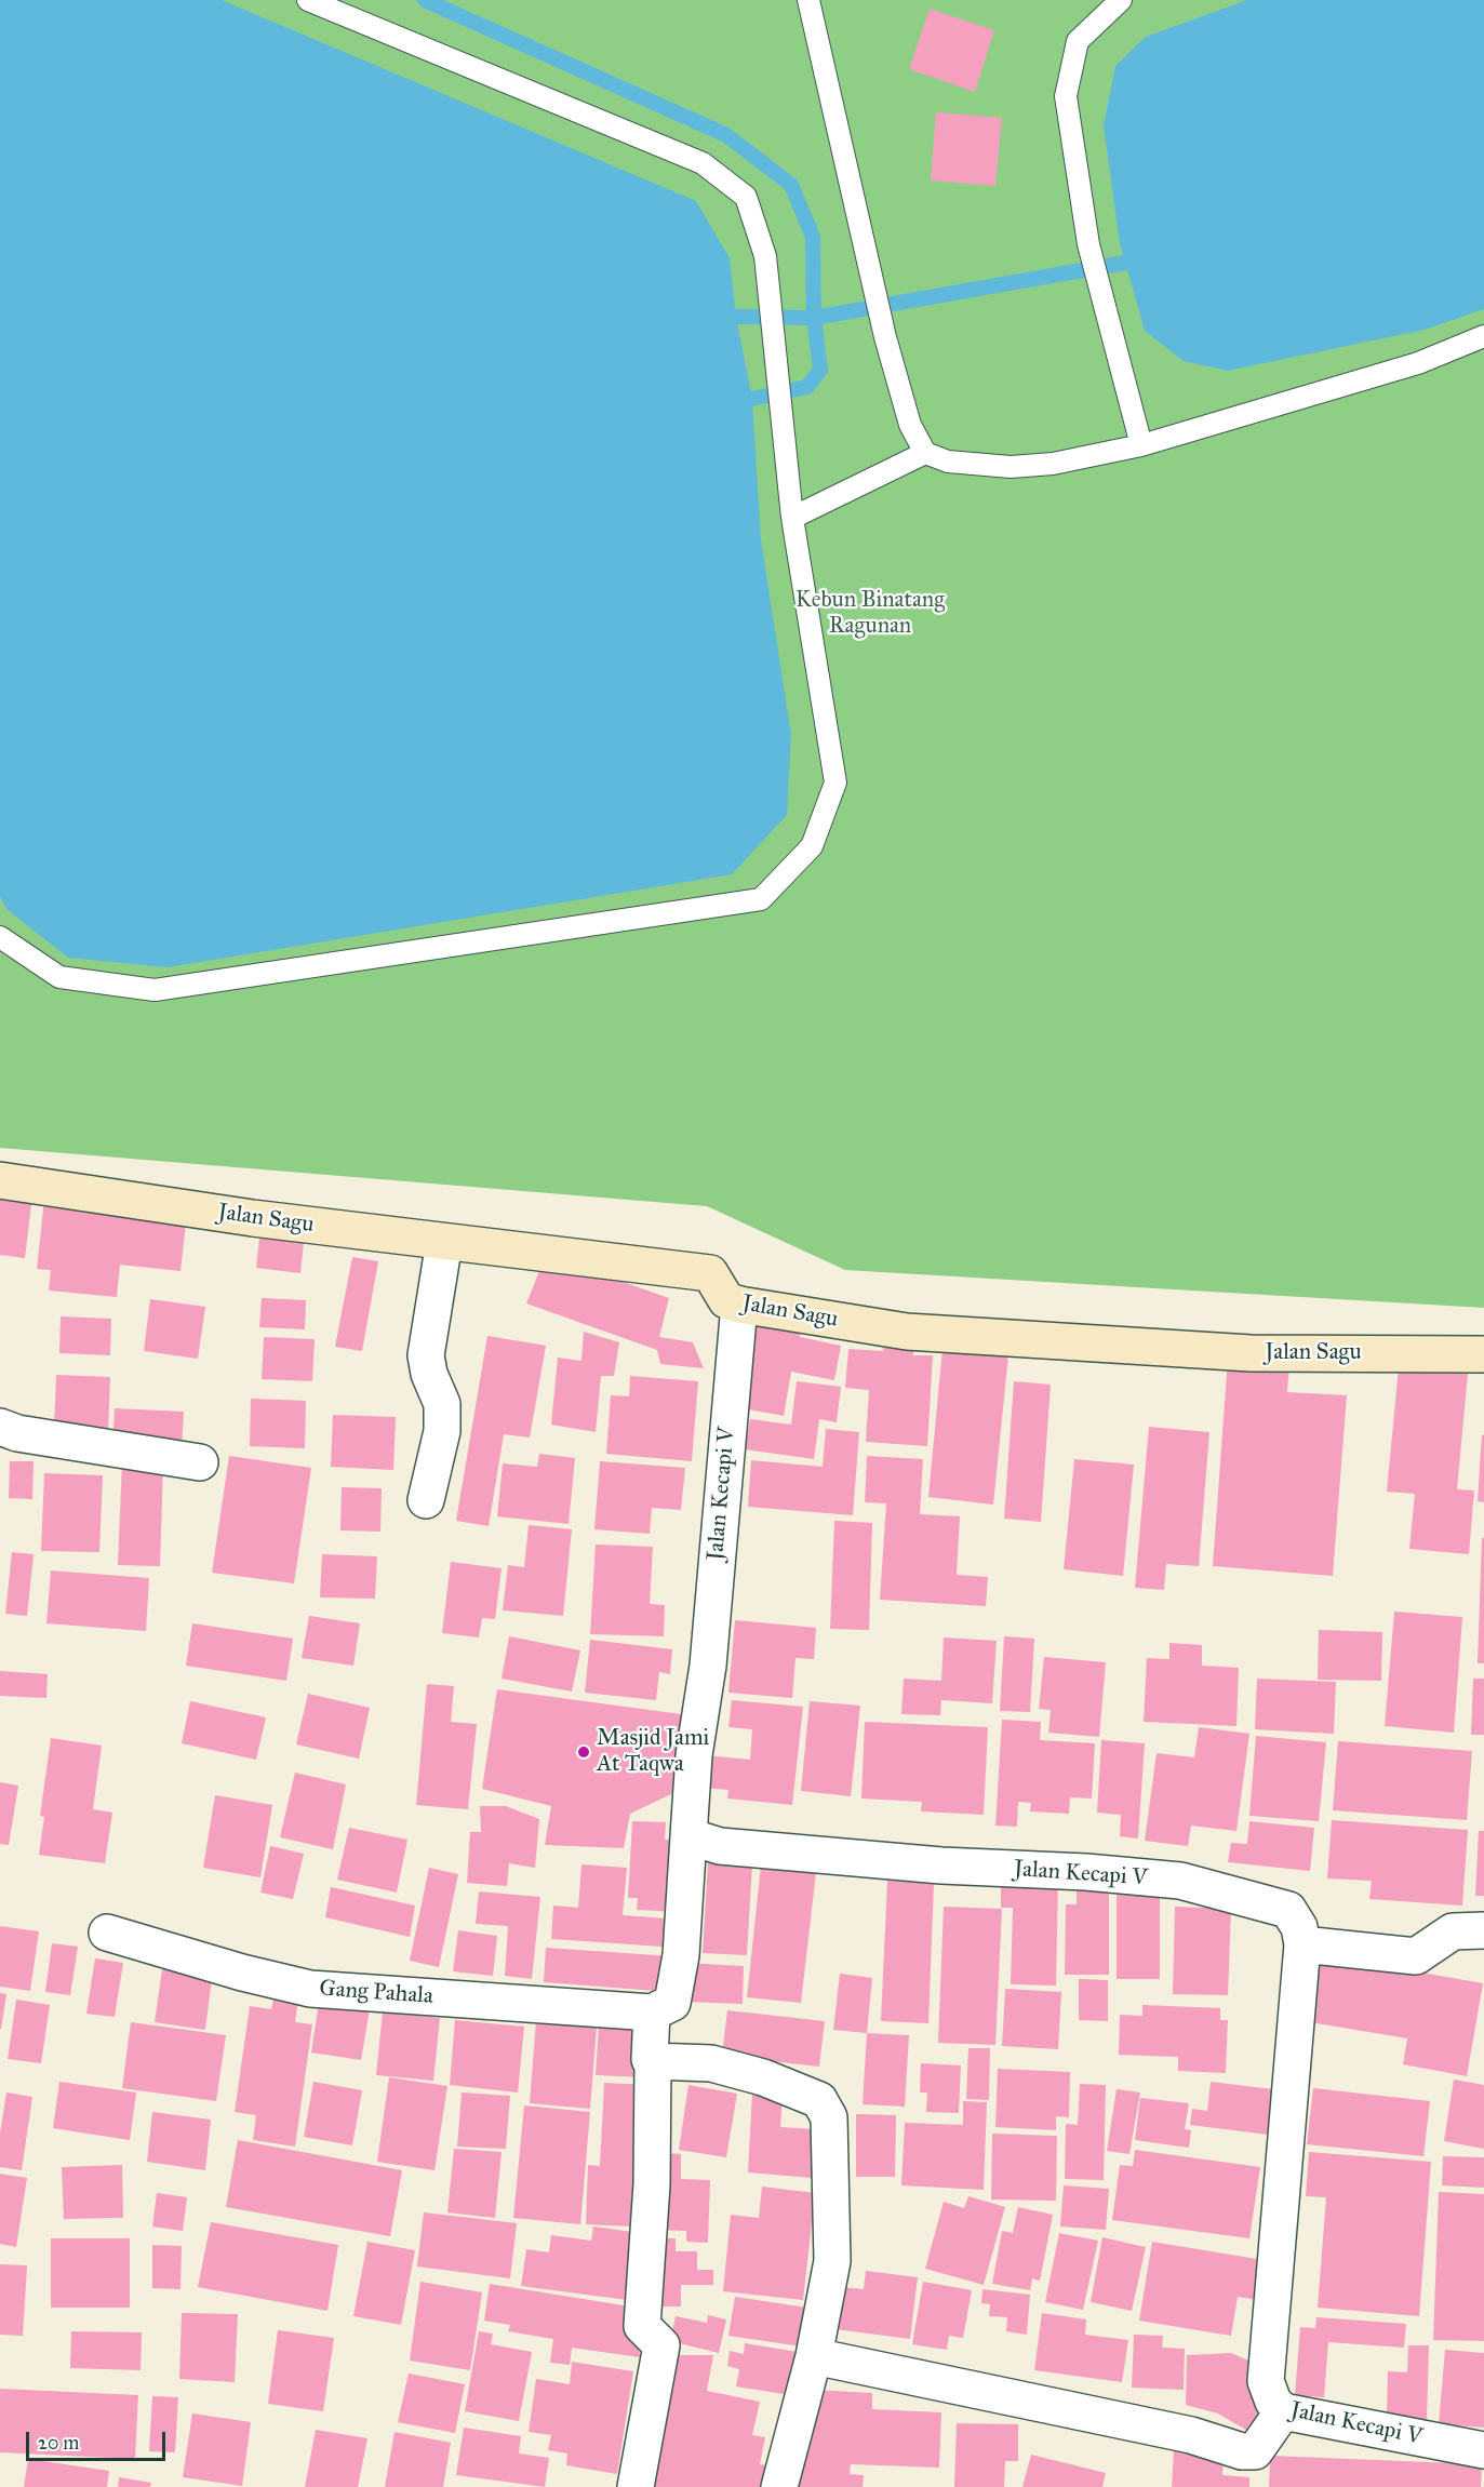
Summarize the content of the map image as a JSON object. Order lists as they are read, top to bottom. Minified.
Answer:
{"streets":{"street":["Jalan Sagu","Jalan Kecapi V","Gang Pahala"]},"crossings":[["Jalan Sagu","Jalan Kecapi V"]],"parks":["Kebun Binatang Ragunan"],"places":["Masjid Jami At Taqwa"],"scale_bar":"20 m"}
